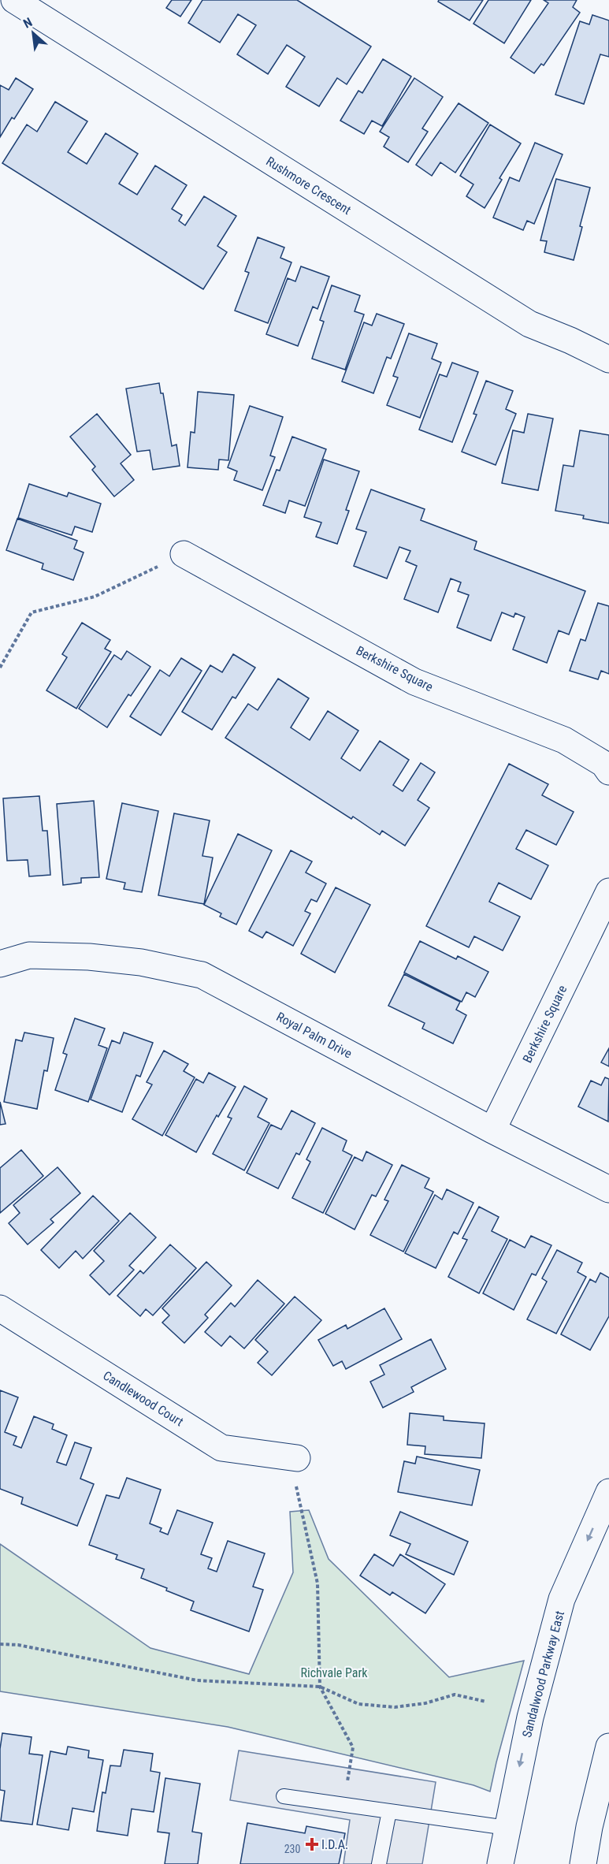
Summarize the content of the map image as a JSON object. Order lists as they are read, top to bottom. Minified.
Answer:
{"streets":{"street":["Rushmore Crescent","Berkshire Square","Royal Palm Drive","Candlewood Court","Sandalwood Parkway East"]},"crossings":[["Berkshire Square","Royal Palm Drive"]],"one_way":["Sandalwood Parkway East"],"parks":["Richvale Park"],"places":{"health":["I.D.A."]},"house_numbers":["230"],"north":"top left"}
